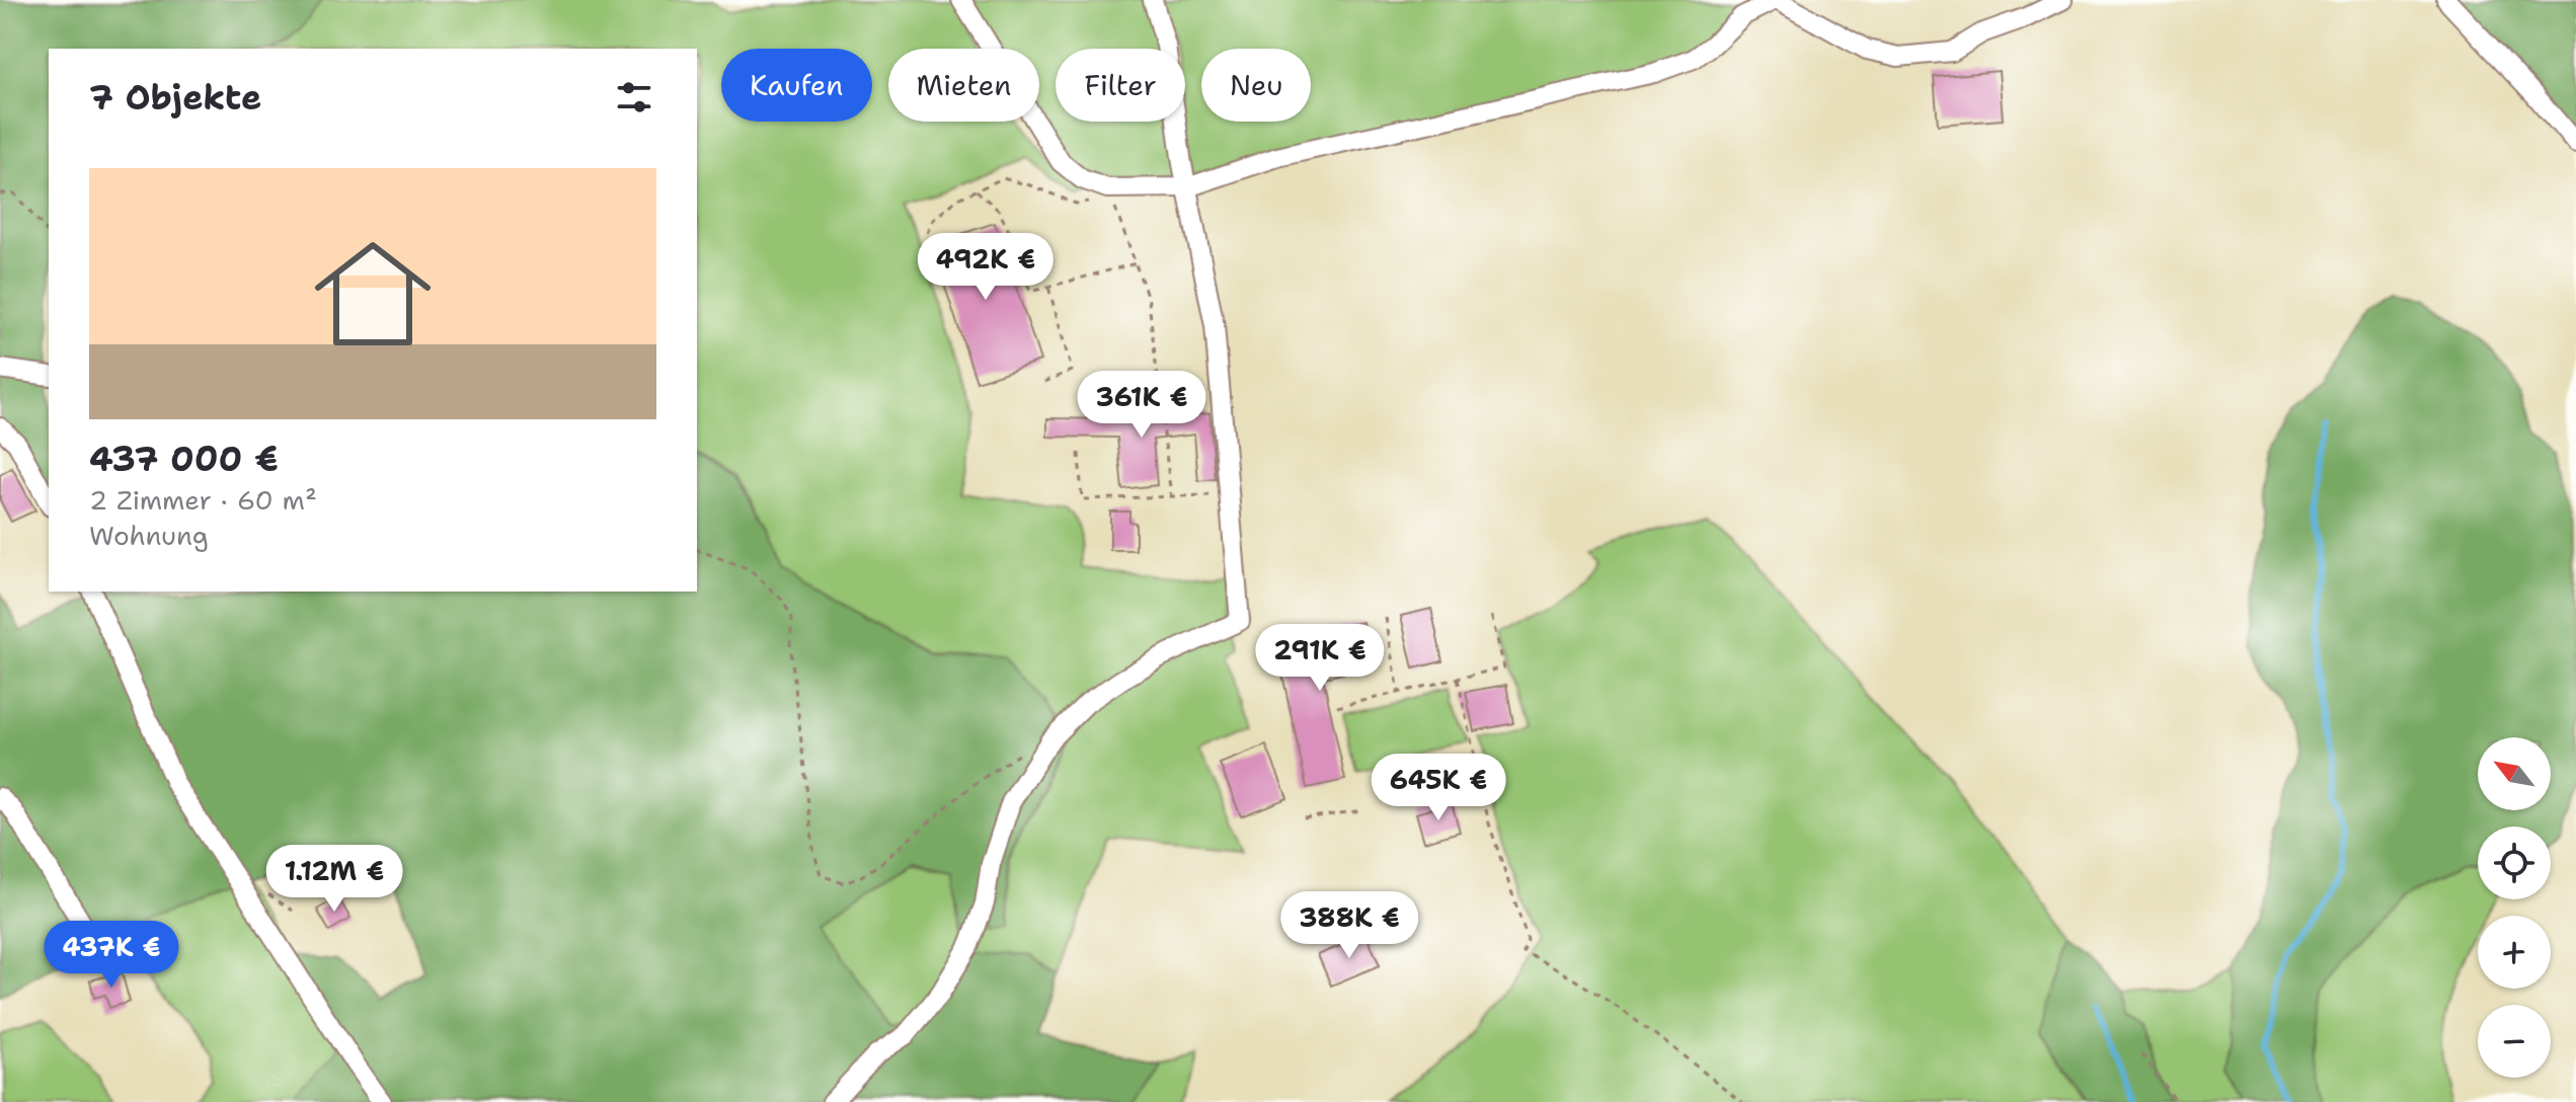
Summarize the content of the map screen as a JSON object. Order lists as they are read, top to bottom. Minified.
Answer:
{"north":"top left","page":{"chip":["Kaufen","Mieten","Filter","Neu"],"heading":"7 Objekte","list":[{"name":"437 000 €","note":"2 Zimmer · 60 m² · Wohnung"}],"price":["492K €","361K €","291K €","645K €","1.12M €","388K €","437K €"],"map_buttons":["+","−"]}}
